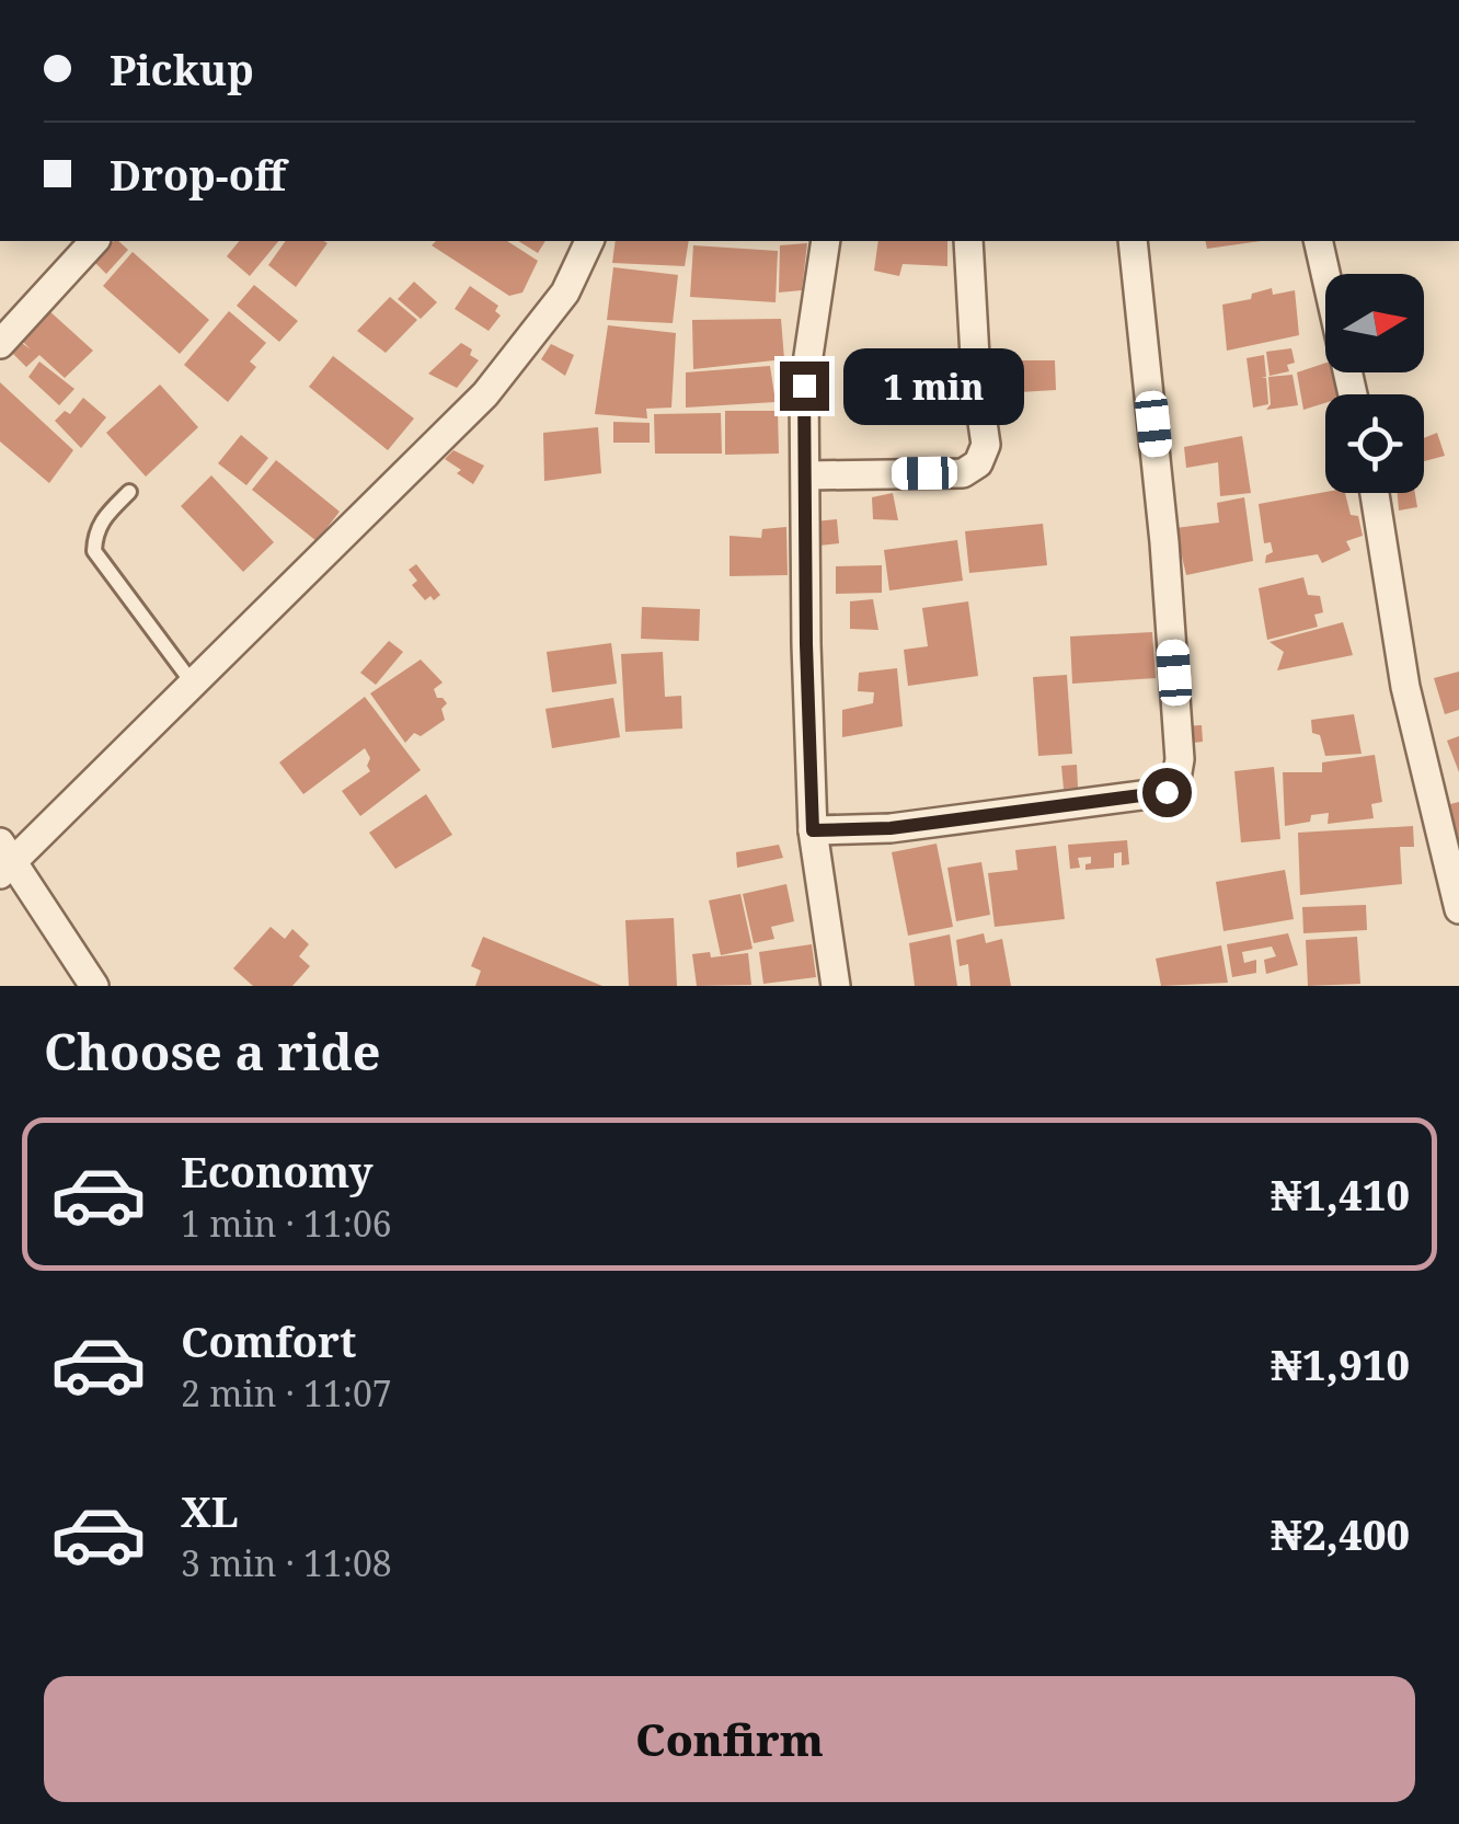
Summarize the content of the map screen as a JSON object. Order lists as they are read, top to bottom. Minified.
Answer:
{"north":"right","page":{"banner":["Pickup","Drop-off"],"bubble":"1 min","heading":"Choose a ride","list":[{"name":"Economy","note":"1 min · 11:06","value":"₦1,410"},{"name":"Comfort","note":"2 min · 11:07","value":"₦1,910"},{"name":"XL","note":"3 min · 11:08","value":"₦2,400"}],"buttons":"Confirm"}}
